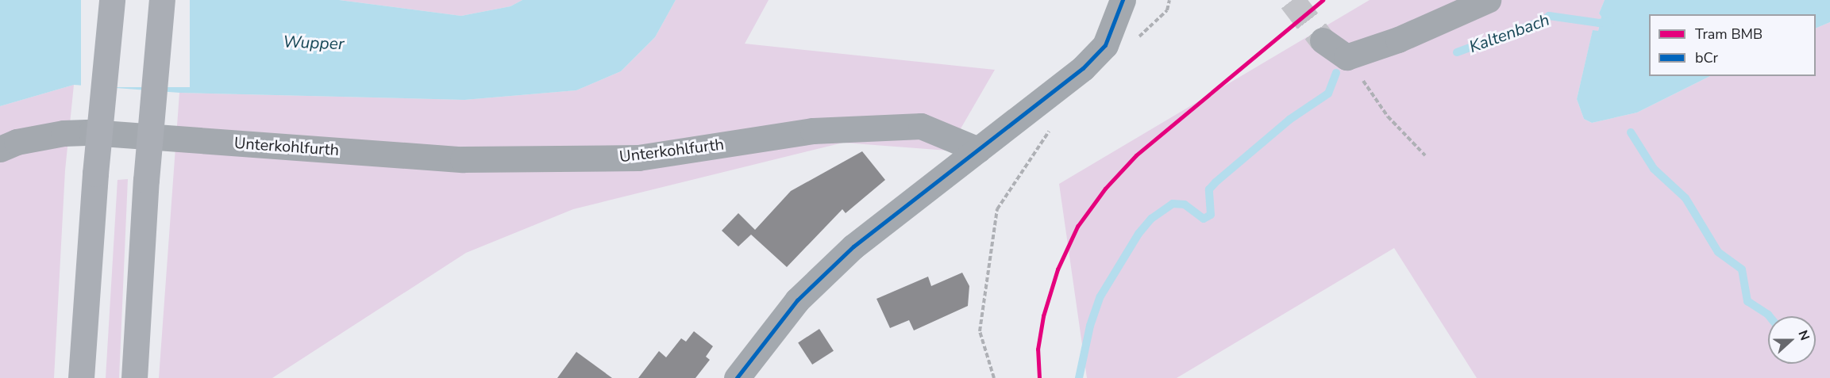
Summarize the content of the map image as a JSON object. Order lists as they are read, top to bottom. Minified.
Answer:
{"streets":{"street":["Unterkohlfurth"]},"water":["Kaltenbach","Wupper"],"lines":["tram line BMB","transit line bCr"],"legend":["Tram BMB","bCr"],"north":"right"}
